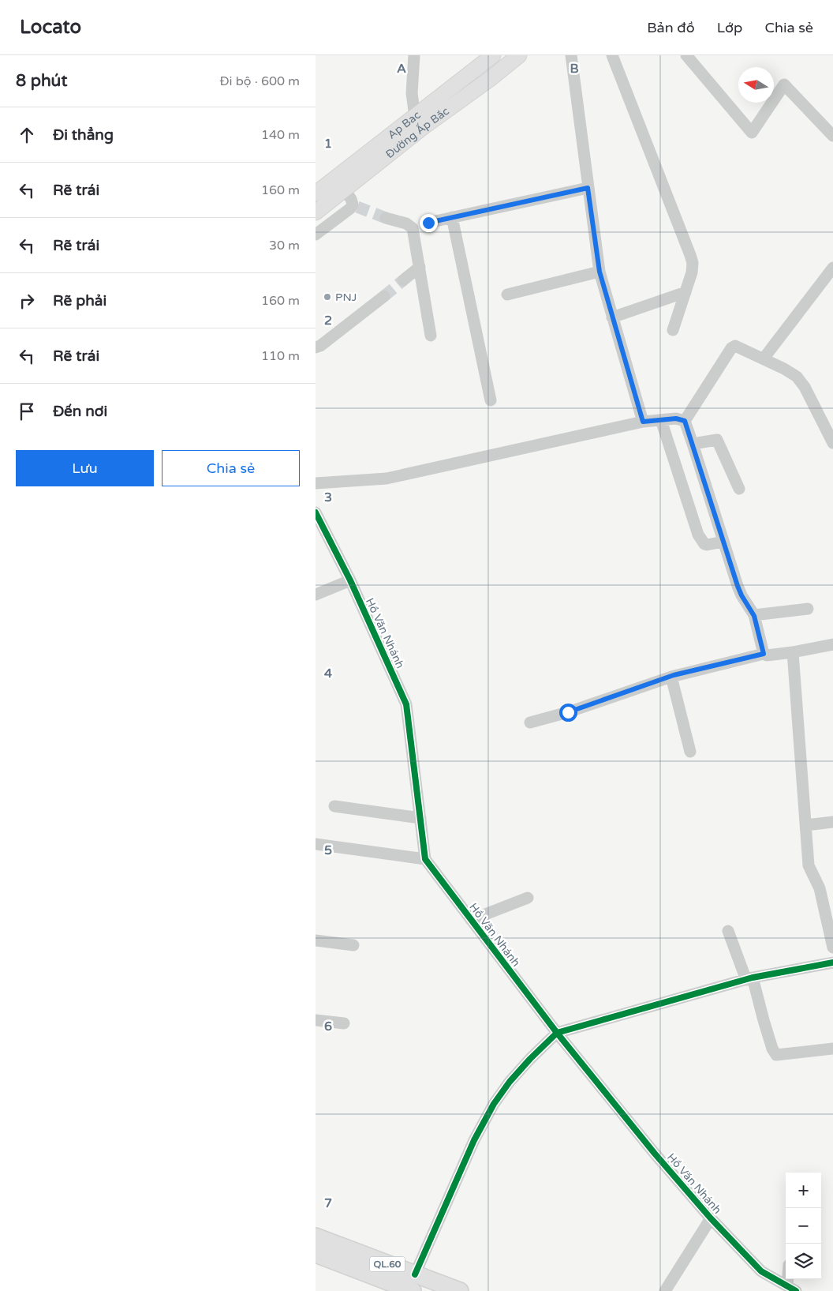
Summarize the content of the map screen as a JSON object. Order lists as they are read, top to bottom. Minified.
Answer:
{"streets":{"highway":["QL.60"],"main road":["Ap Bac","Đường Ấp Bắc"],"street":["Hồ Văn Nhánh"]},"places":["PNJ"],"north":"left","page":{"header":"Locato","nav":["Bản đồ","Lớp","Chia sẻ"],"heading":["8 phút","Đi bộ · 600 m"],"list":[["Đi thẳng","140 m"],["Rẽ trái","160 m"],["Rẽ trái","30 m"],["Rẽ phải","160 m"],["Rẽ trái","110 m"],"Đến nơi"],"buttons":["Lưu","Chia sẻ"],"map_buttons":["+","−"]},"grid":{"columns":["A","B"],"rows":["1","2","3","4","5","6","7"]}}
